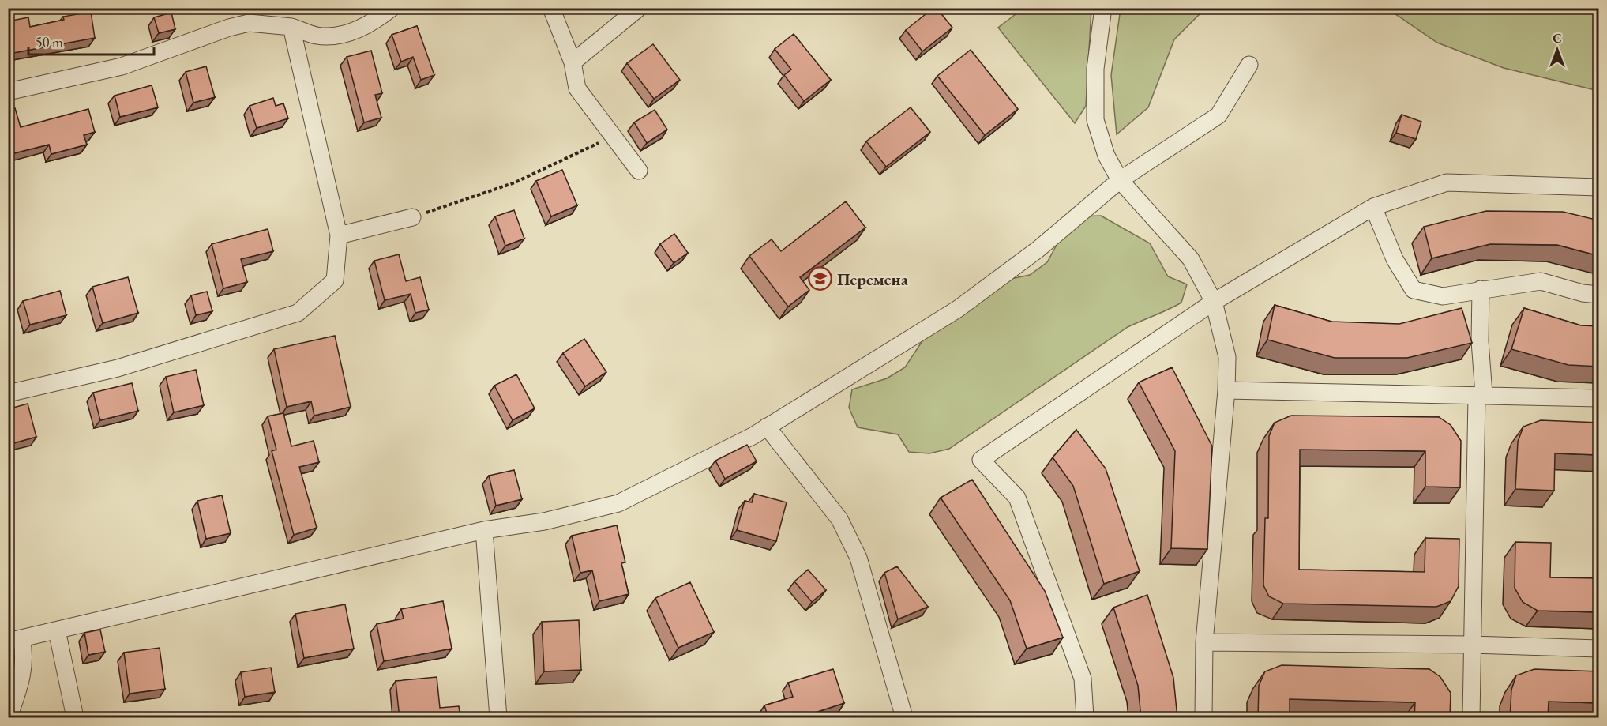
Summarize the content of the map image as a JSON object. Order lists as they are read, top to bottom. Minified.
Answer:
{"places":{"school or university":["Перемена"]},"scale_bar":"50 m","north":"top"}
